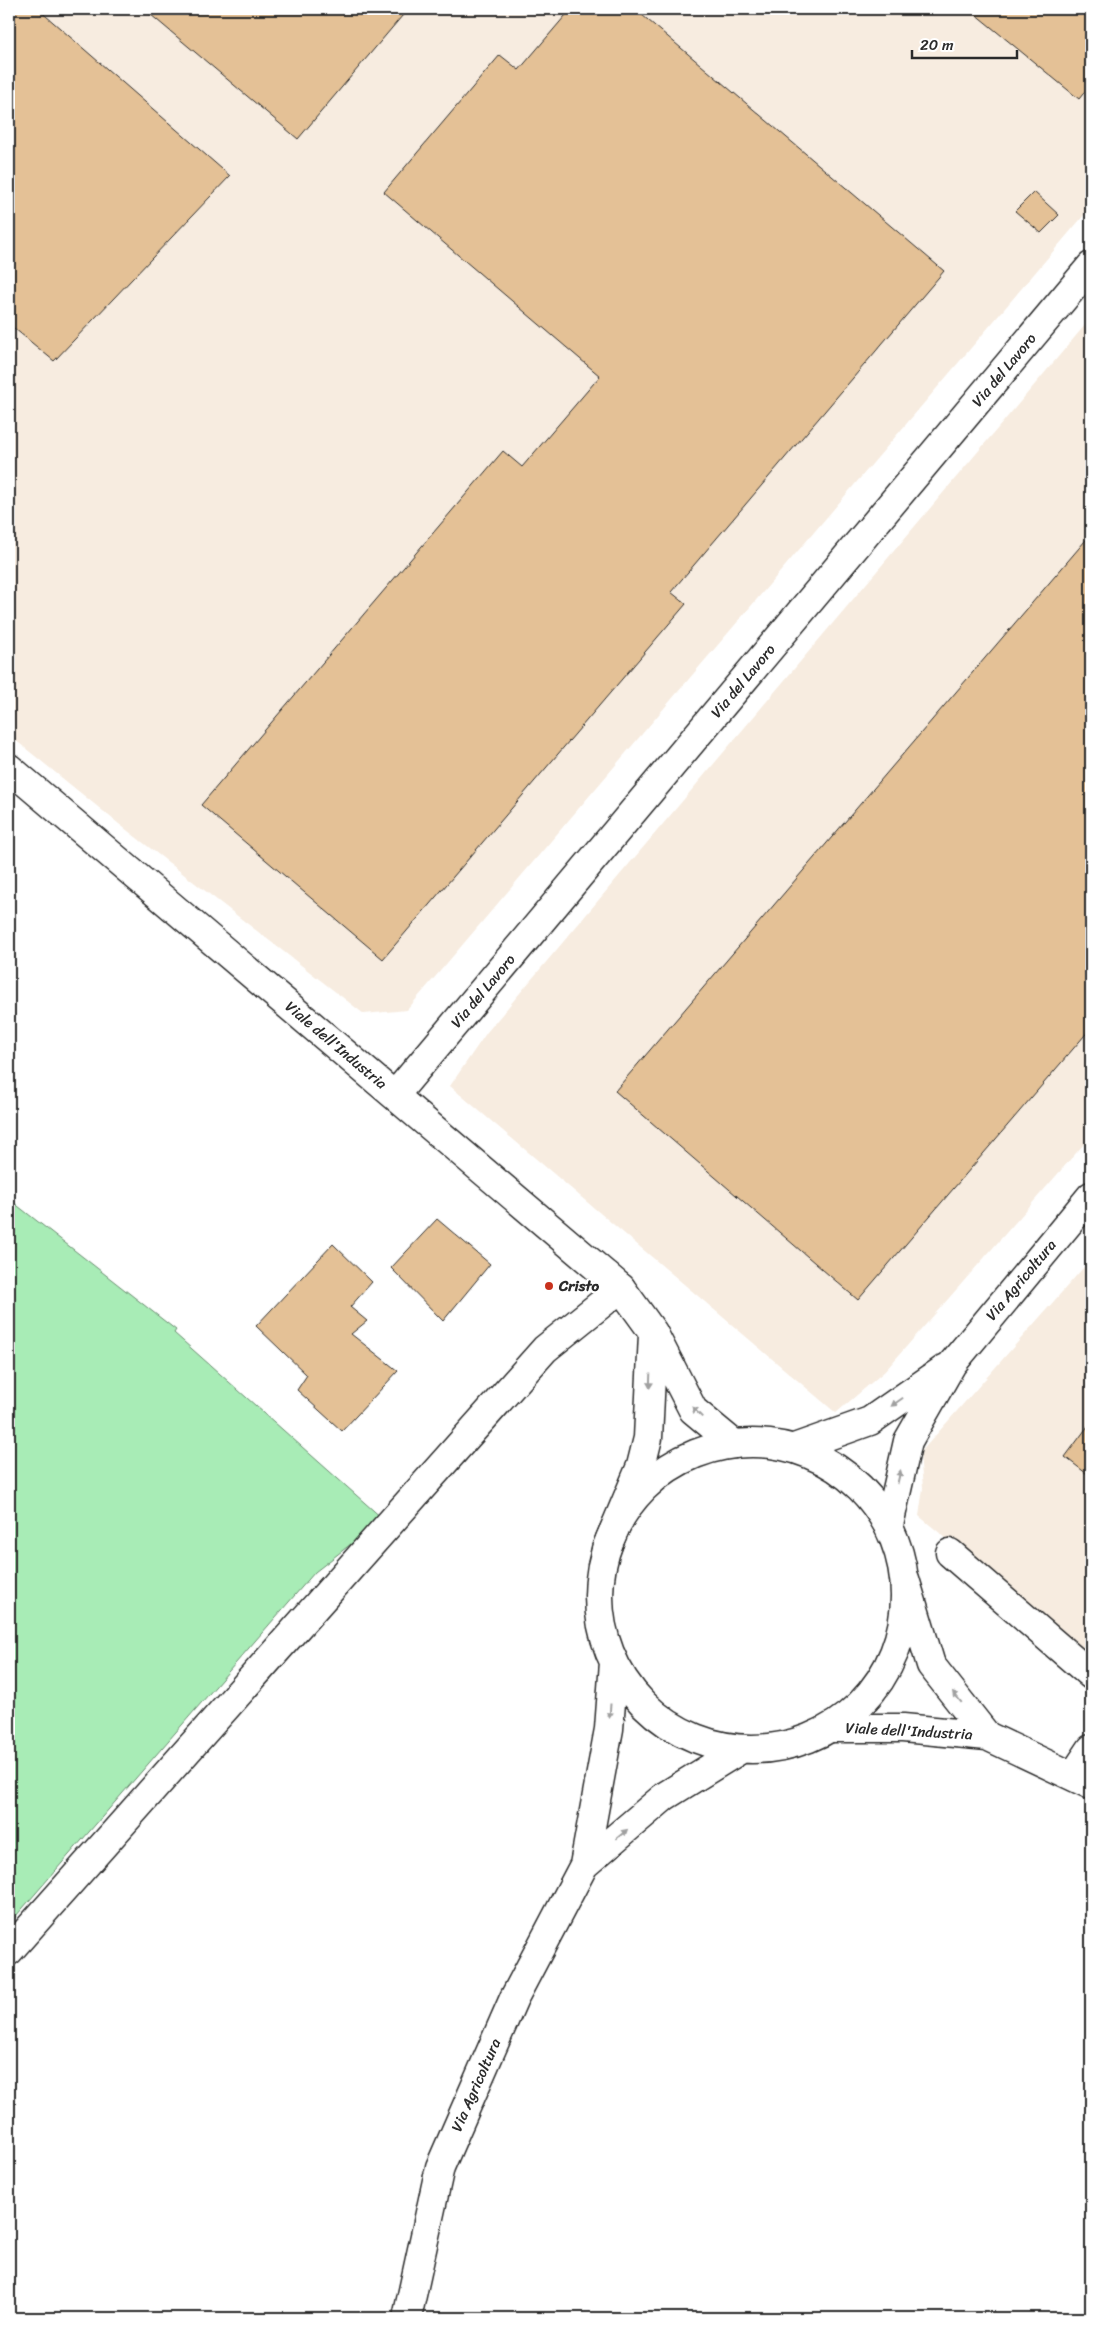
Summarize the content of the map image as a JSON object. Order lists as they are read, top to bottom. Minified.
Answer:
{"streets":{"street":["Via del Lavoro","Viale dell'Industria","Via Agricoltura"]},"crossings":[["Via del Lavoro","Viale dell'Industria"],["Viale dell'Industria","Via Agricoltura"]],"places":["Cristo"],"scale_bar":"20 m"}
